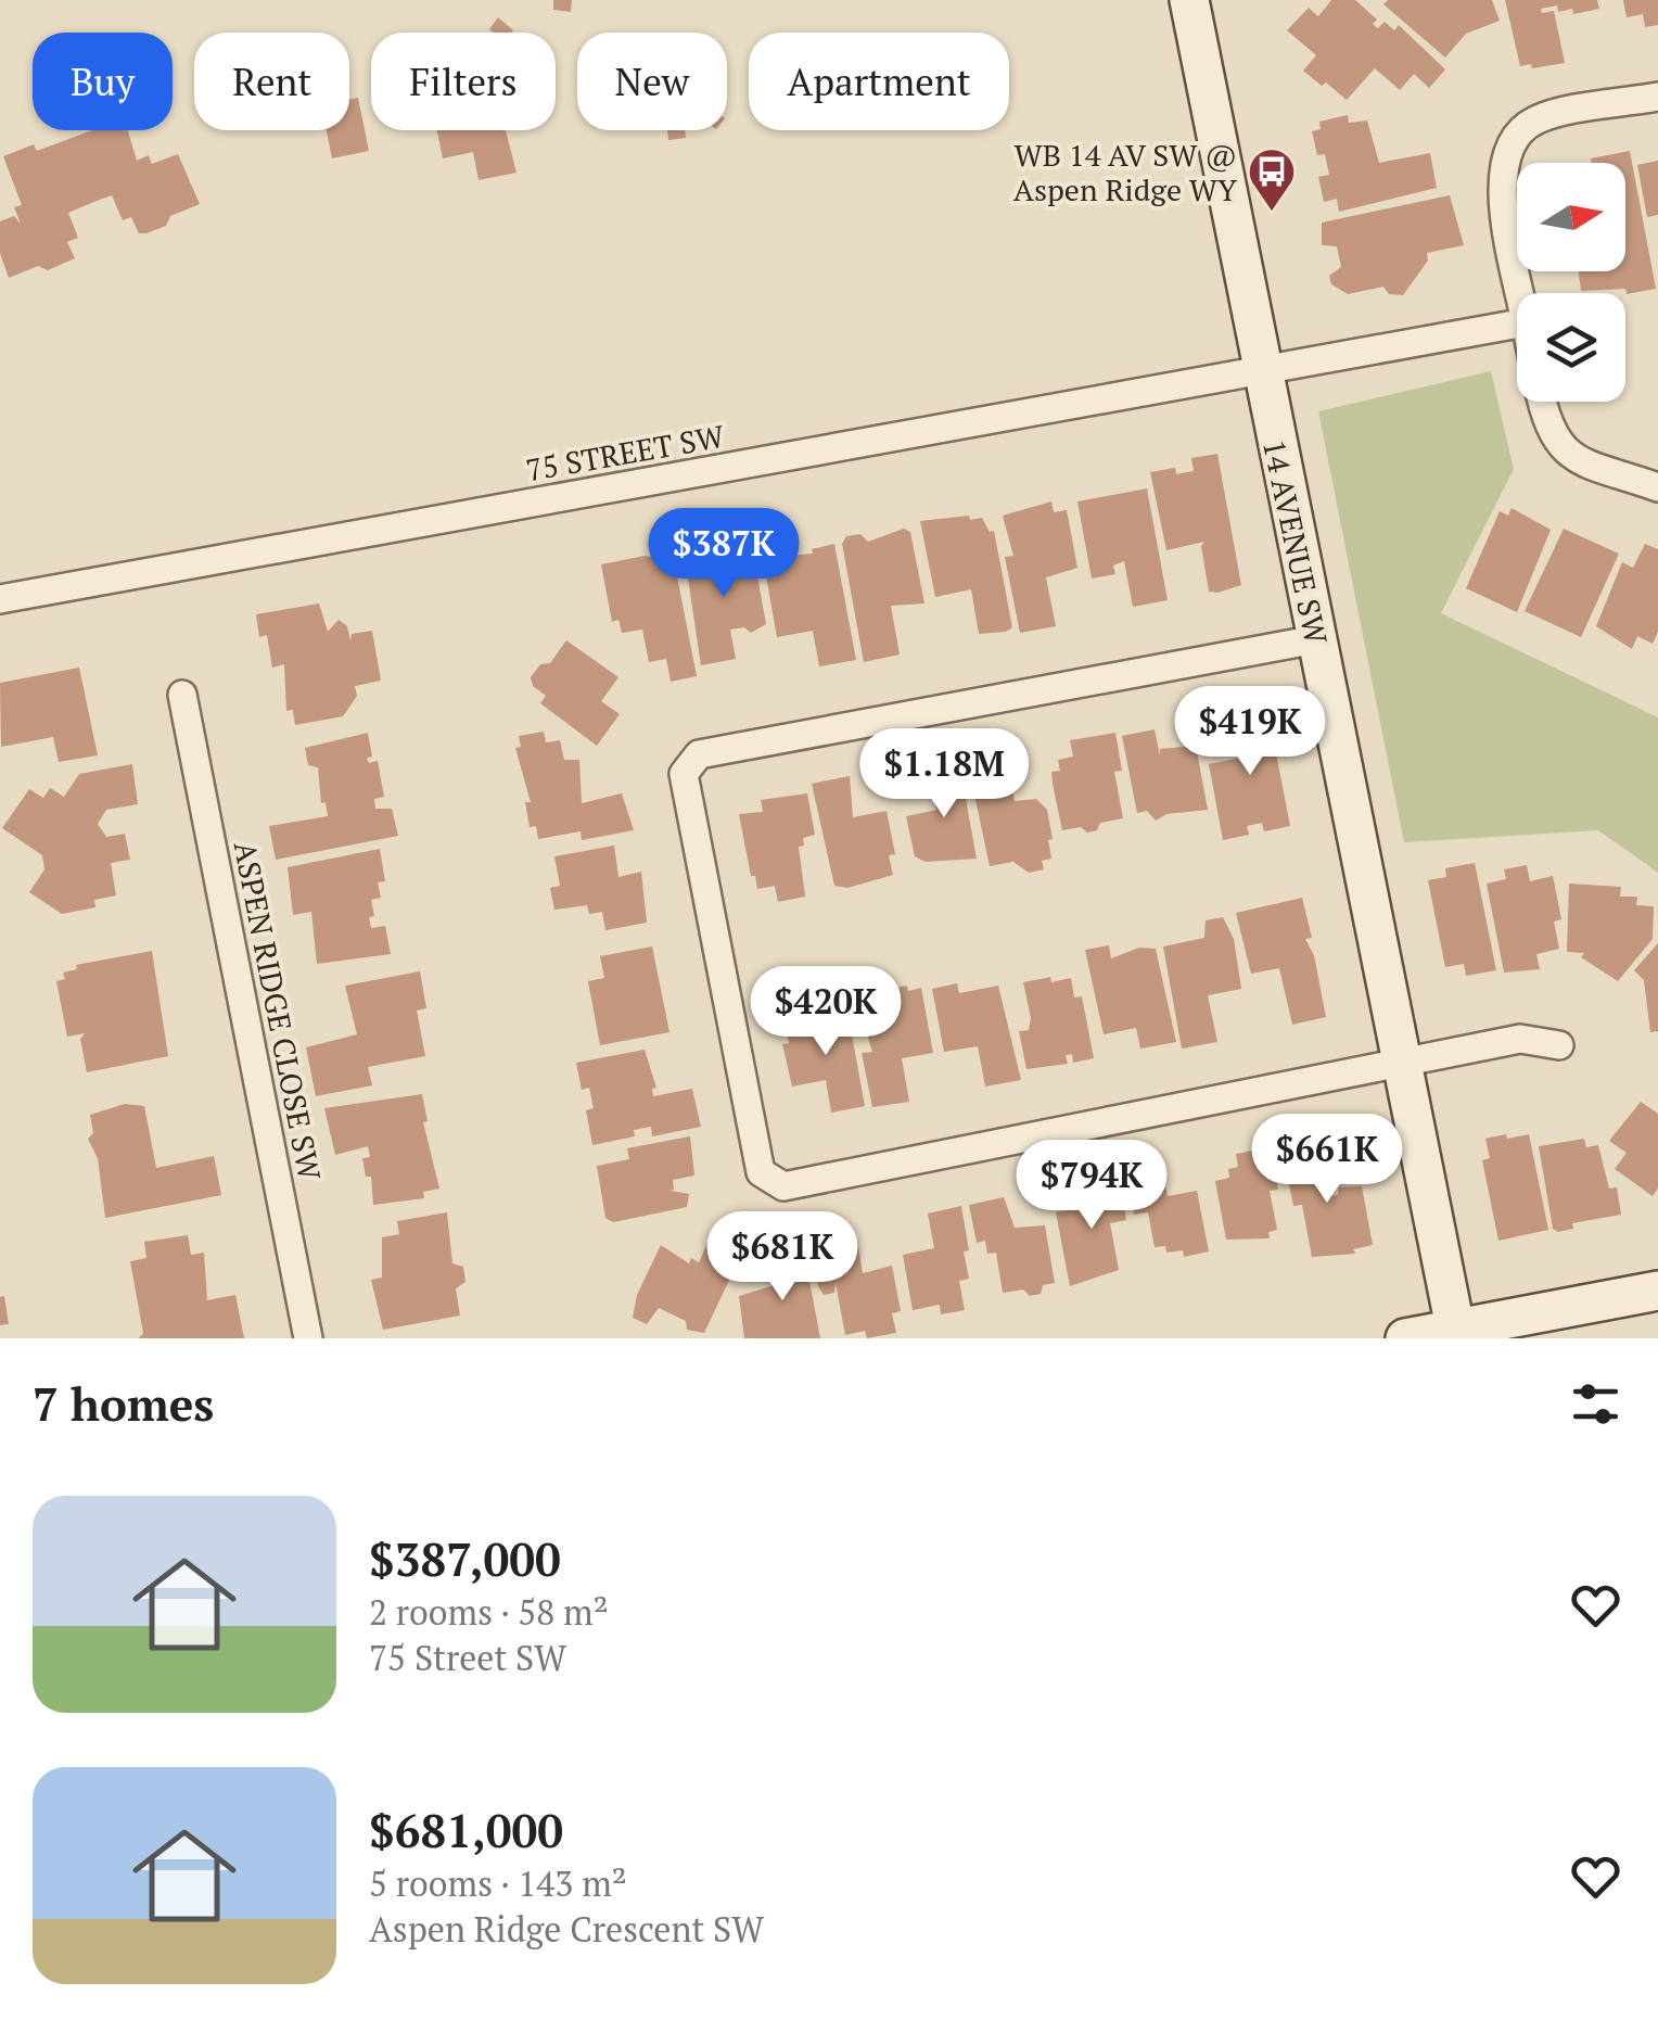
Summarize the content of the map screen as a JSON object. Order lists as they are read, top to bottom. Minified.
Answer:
{"streets":{"street":["75 STREET SW","14 AVENUE SW","ASPEN RIDGE CLOSE SW"]},"crossings":[["75 STREET SW","14 AVENUE SW"]],"places":{"bus stop":["WB 14 AV SW @ Aspen Ridge WY"]},"north":"right","page":{"chip":["Buy","Rent","Filters","New","Apartment"],"price":["$387K","$419K","$1.18M","$420K","$661K","$794K","$681K"],"heading":"7 homes","list":[{"name":"$387,000","note":"2 rooms · 58 m² · 75 Street SW"},{"name":"$681,000","note":"5 rooms · 143 m² · Aspen Ridge Crescent SW"}]}}
